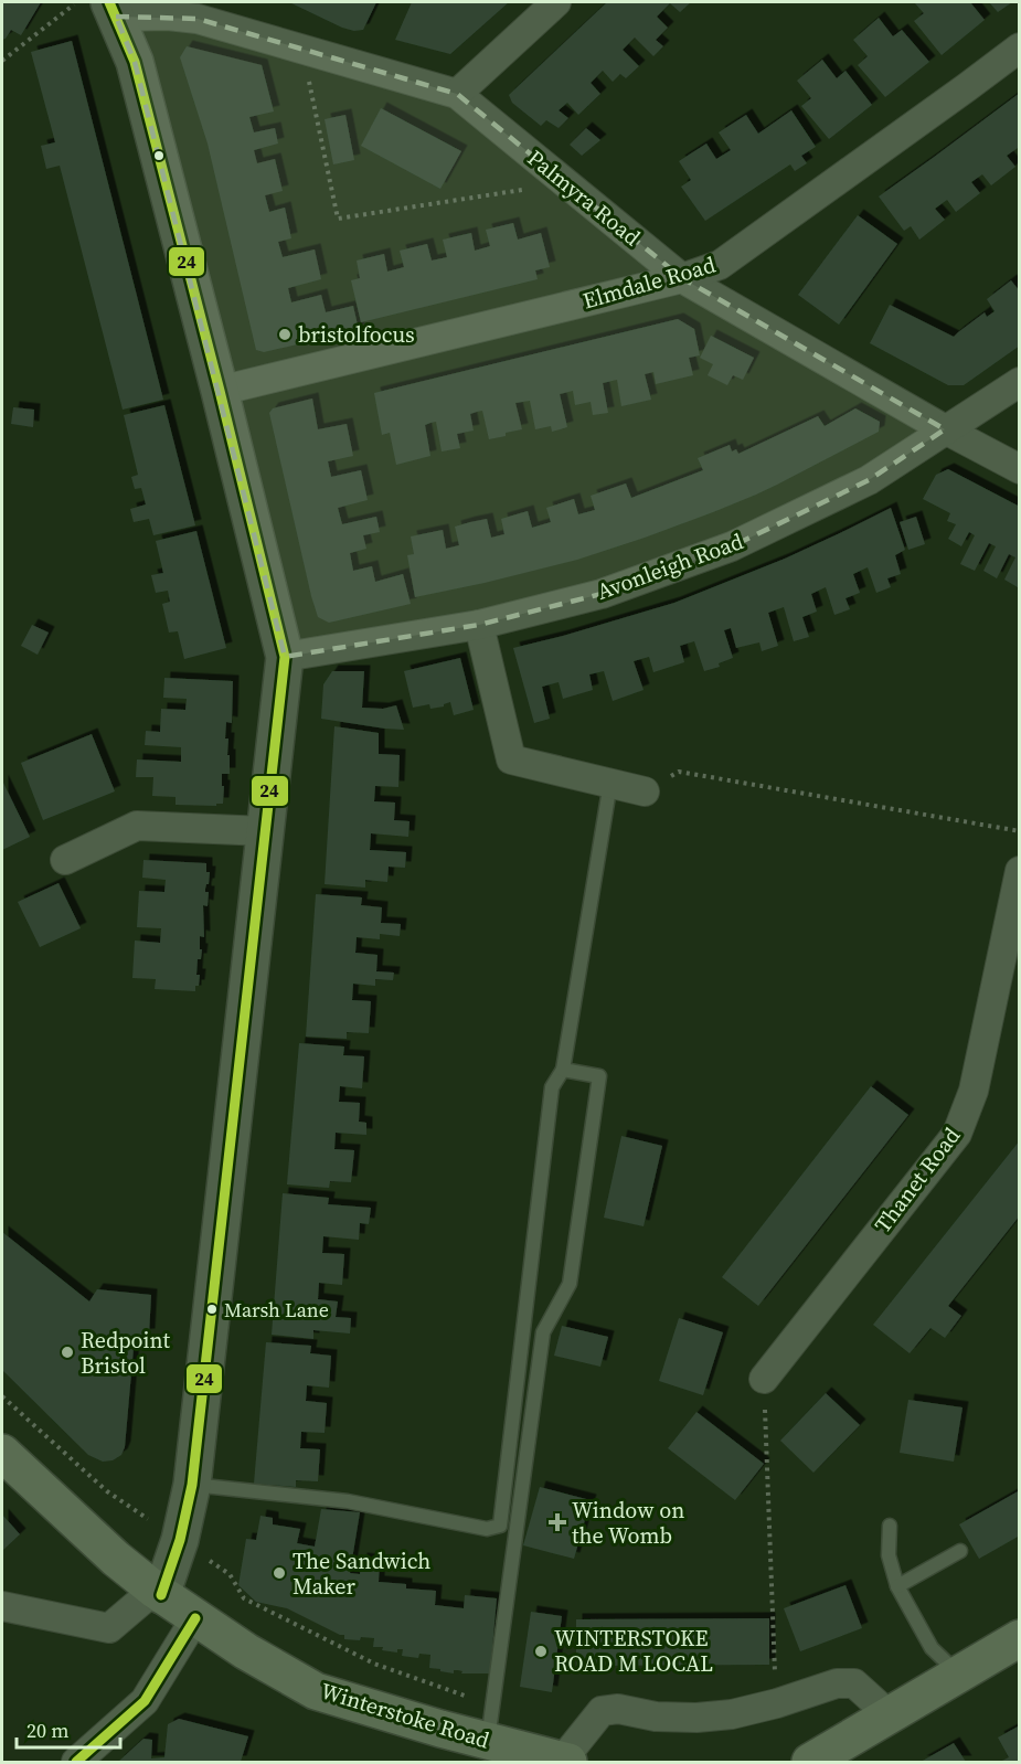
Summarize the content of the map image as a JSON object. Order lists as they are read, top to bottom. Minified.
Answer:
{"streets":{"highway":["Winterstoke Road"],"street":["Palmyra Road","Elmdale Road","Avonleigh Road","Thanet Road"]},"crossings":[["Palmyra Road","Elmdale Road"],["Palmyra Road","Avonleigh Road"]],"places":{"other":["bristolfocus","Marsh Lane","Redpoint Bristol","The Sandwich Maker","WINTERSTOKE ROAD M LOCAL"],"health":["Window on the Womb"]},"lines":["transit line 24"],"scale_bar":"20 m"}
